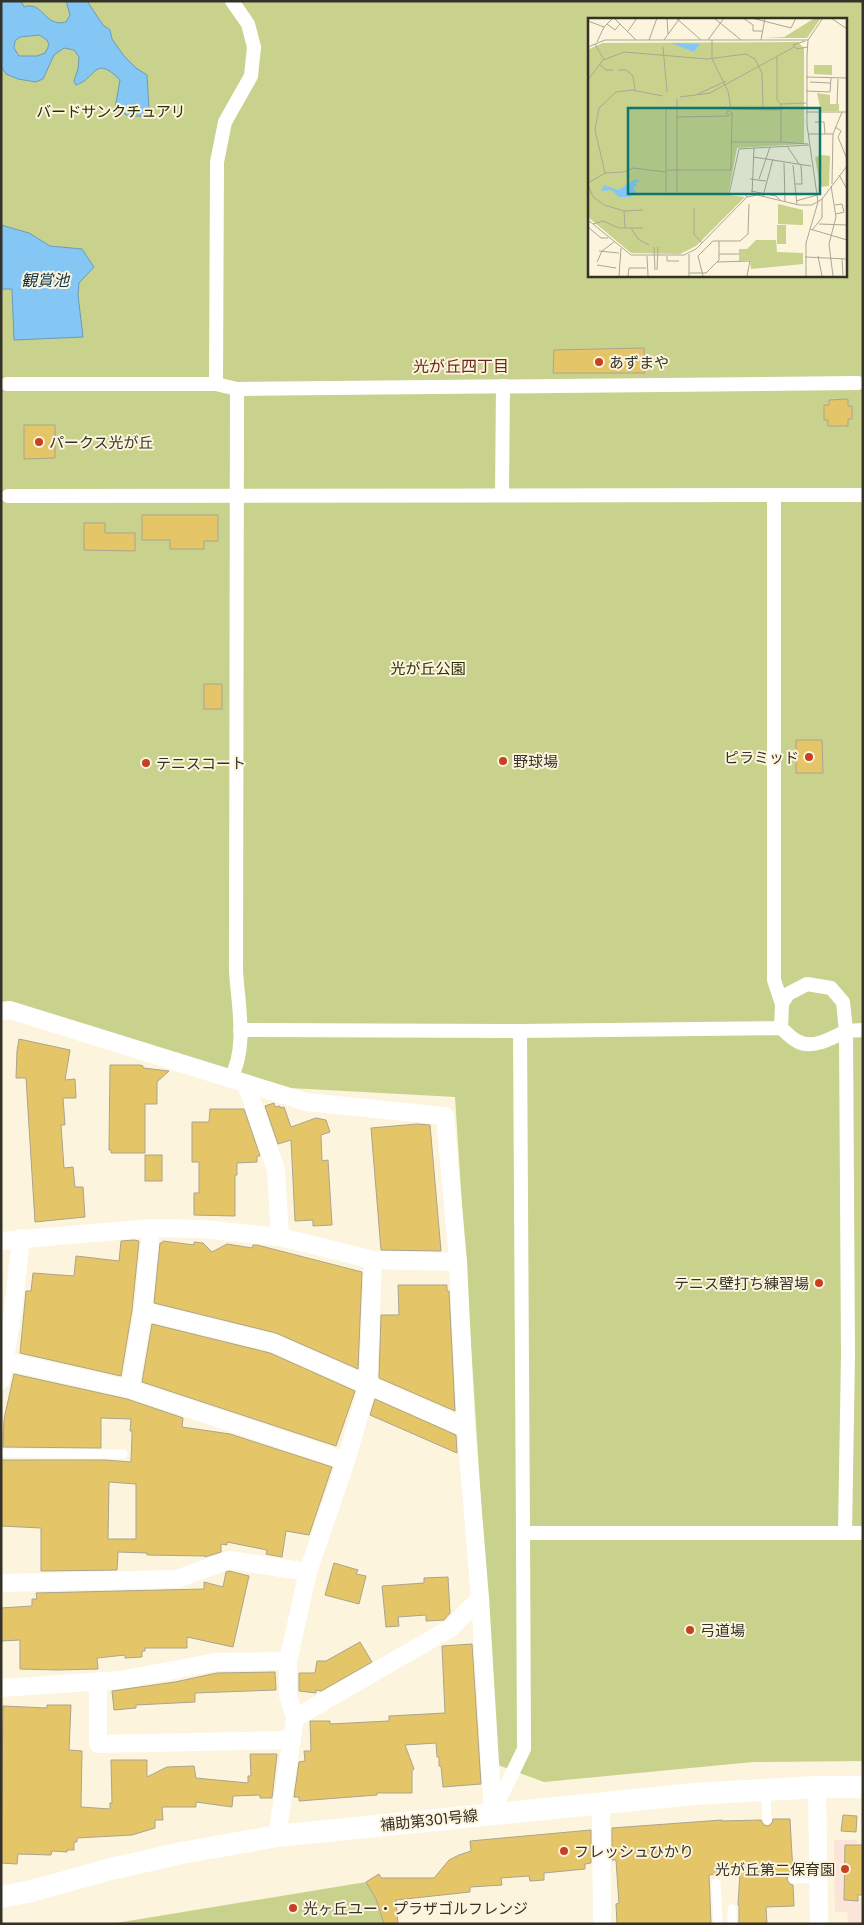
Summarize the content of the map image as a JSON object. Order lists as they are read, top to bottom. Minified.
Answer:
{"streets":{"street":["補助第301号線"]},"districts":["光が丘四丁目"],"water":["観賞池"],"parks":["バードサンクチュアリ","光が丘公園"],"places":["あずまや","パークス光が丘","ピラミッド","野球場","テニスコート","テニス壁打ち練習場","弓道場","フレッシュひかり","光が丘第二保育園","光ヶ丘ユー・プラザゴルフレンジ"]}
